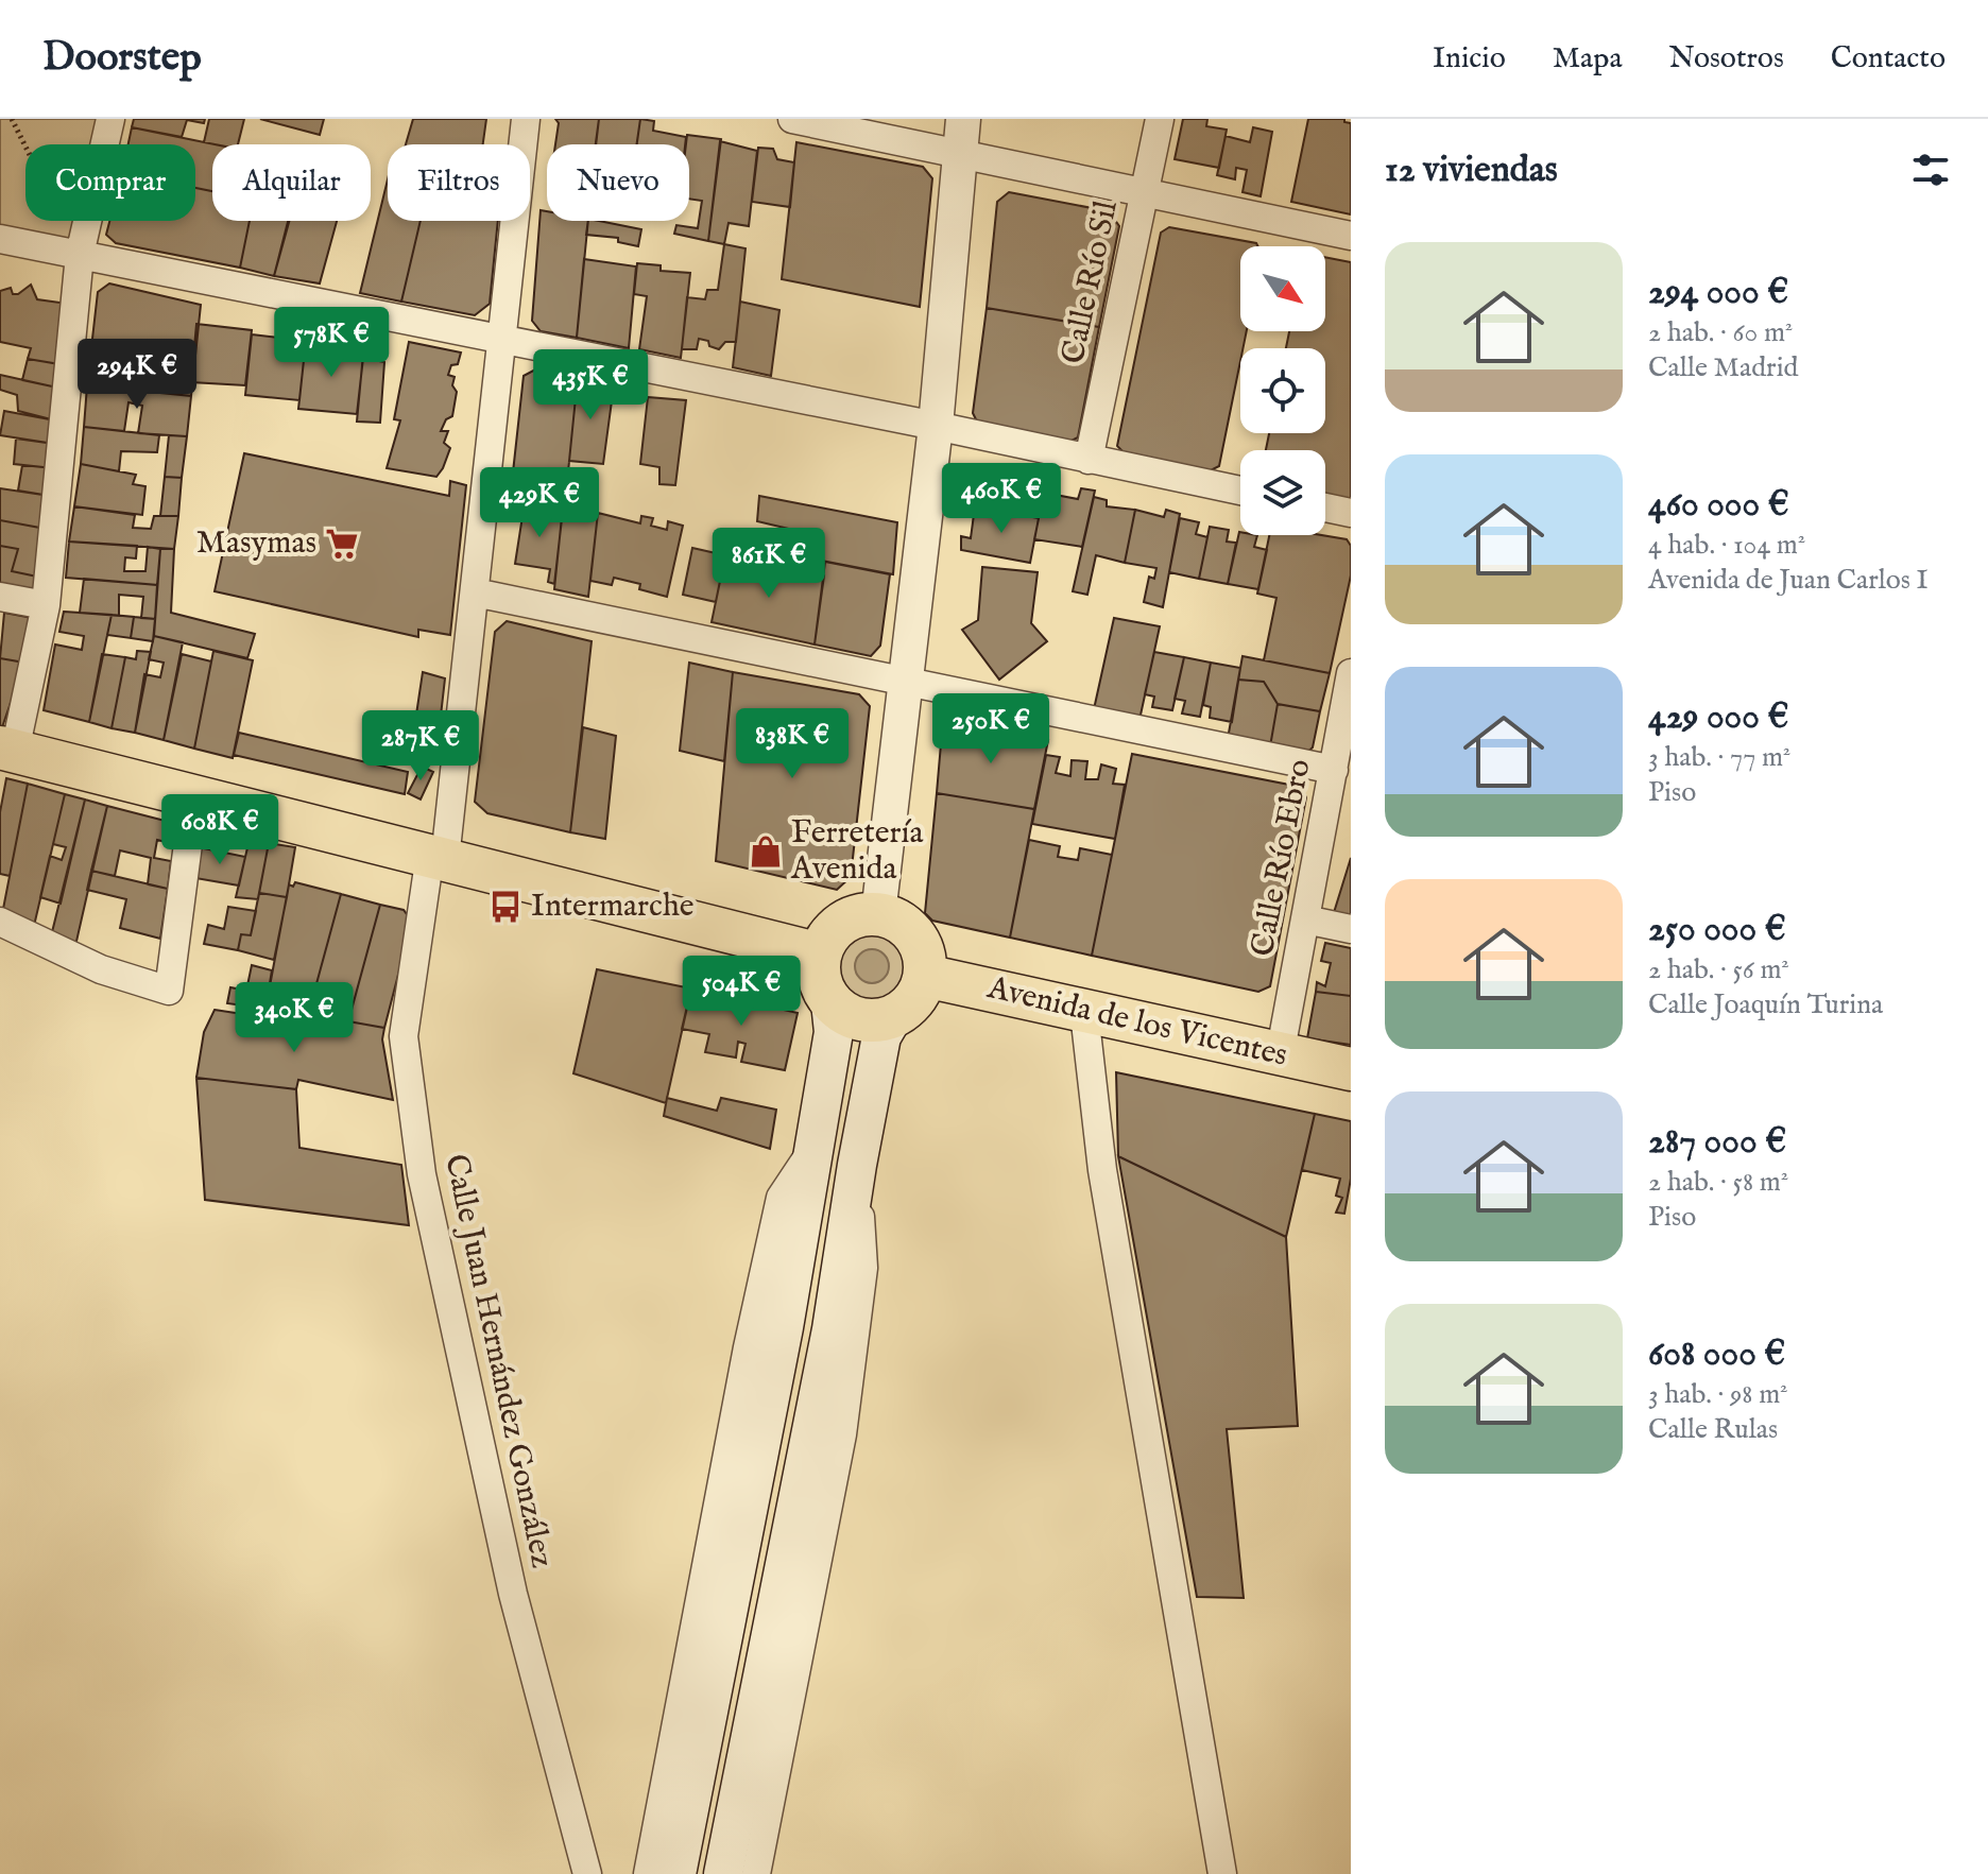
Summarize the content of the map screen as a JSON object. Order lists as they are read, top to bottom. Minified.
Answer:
{"streets":{"main road":["Avenida de los Vicentes"],"street":["Calle Río Sil","Calle Río Ebro","Calle Juan Hernández González"]},"crossings":[["Calle Río Ebro","Avenida de los Vicentes"]],"places":{"supermarket":["Masymas"],"shop":["Ferretería Avenida"],"bus stop":["Intermarche"]},"north":"bottom right","page":{"header":"Doorstep","nav":["Inicio","Mapa","Nosotros","Contacto"],"heading":"12 viviendas","chip":["Comprar","Alquilar","Filtros","Nuevo"],"list":[{"name":"294 000 €","note":"2 hab. · 60 m² · Calle Madrid"},{"name":"460 000 €","note":"4 hab. · 104 m² · Avenida de Juan Carlos I"},{"name":"429 000 €","note":"3 hab. · 77 m² · Piso"},{"name":"250 000 €","note":"2 hab. · 56 m² · Calle Joaquín Turina"},{"name":"287 000 €","note":"2 hab. · 58 m² · Piso"},{"name":"608 000 €","note":"3 hab. · 98 m² · Calle Rulas"}],"price":["578K €","294K €","435K €","460K €","429K €","861K €","250K €","838K €","287K €","608K €","504K €","340K €"]}}
